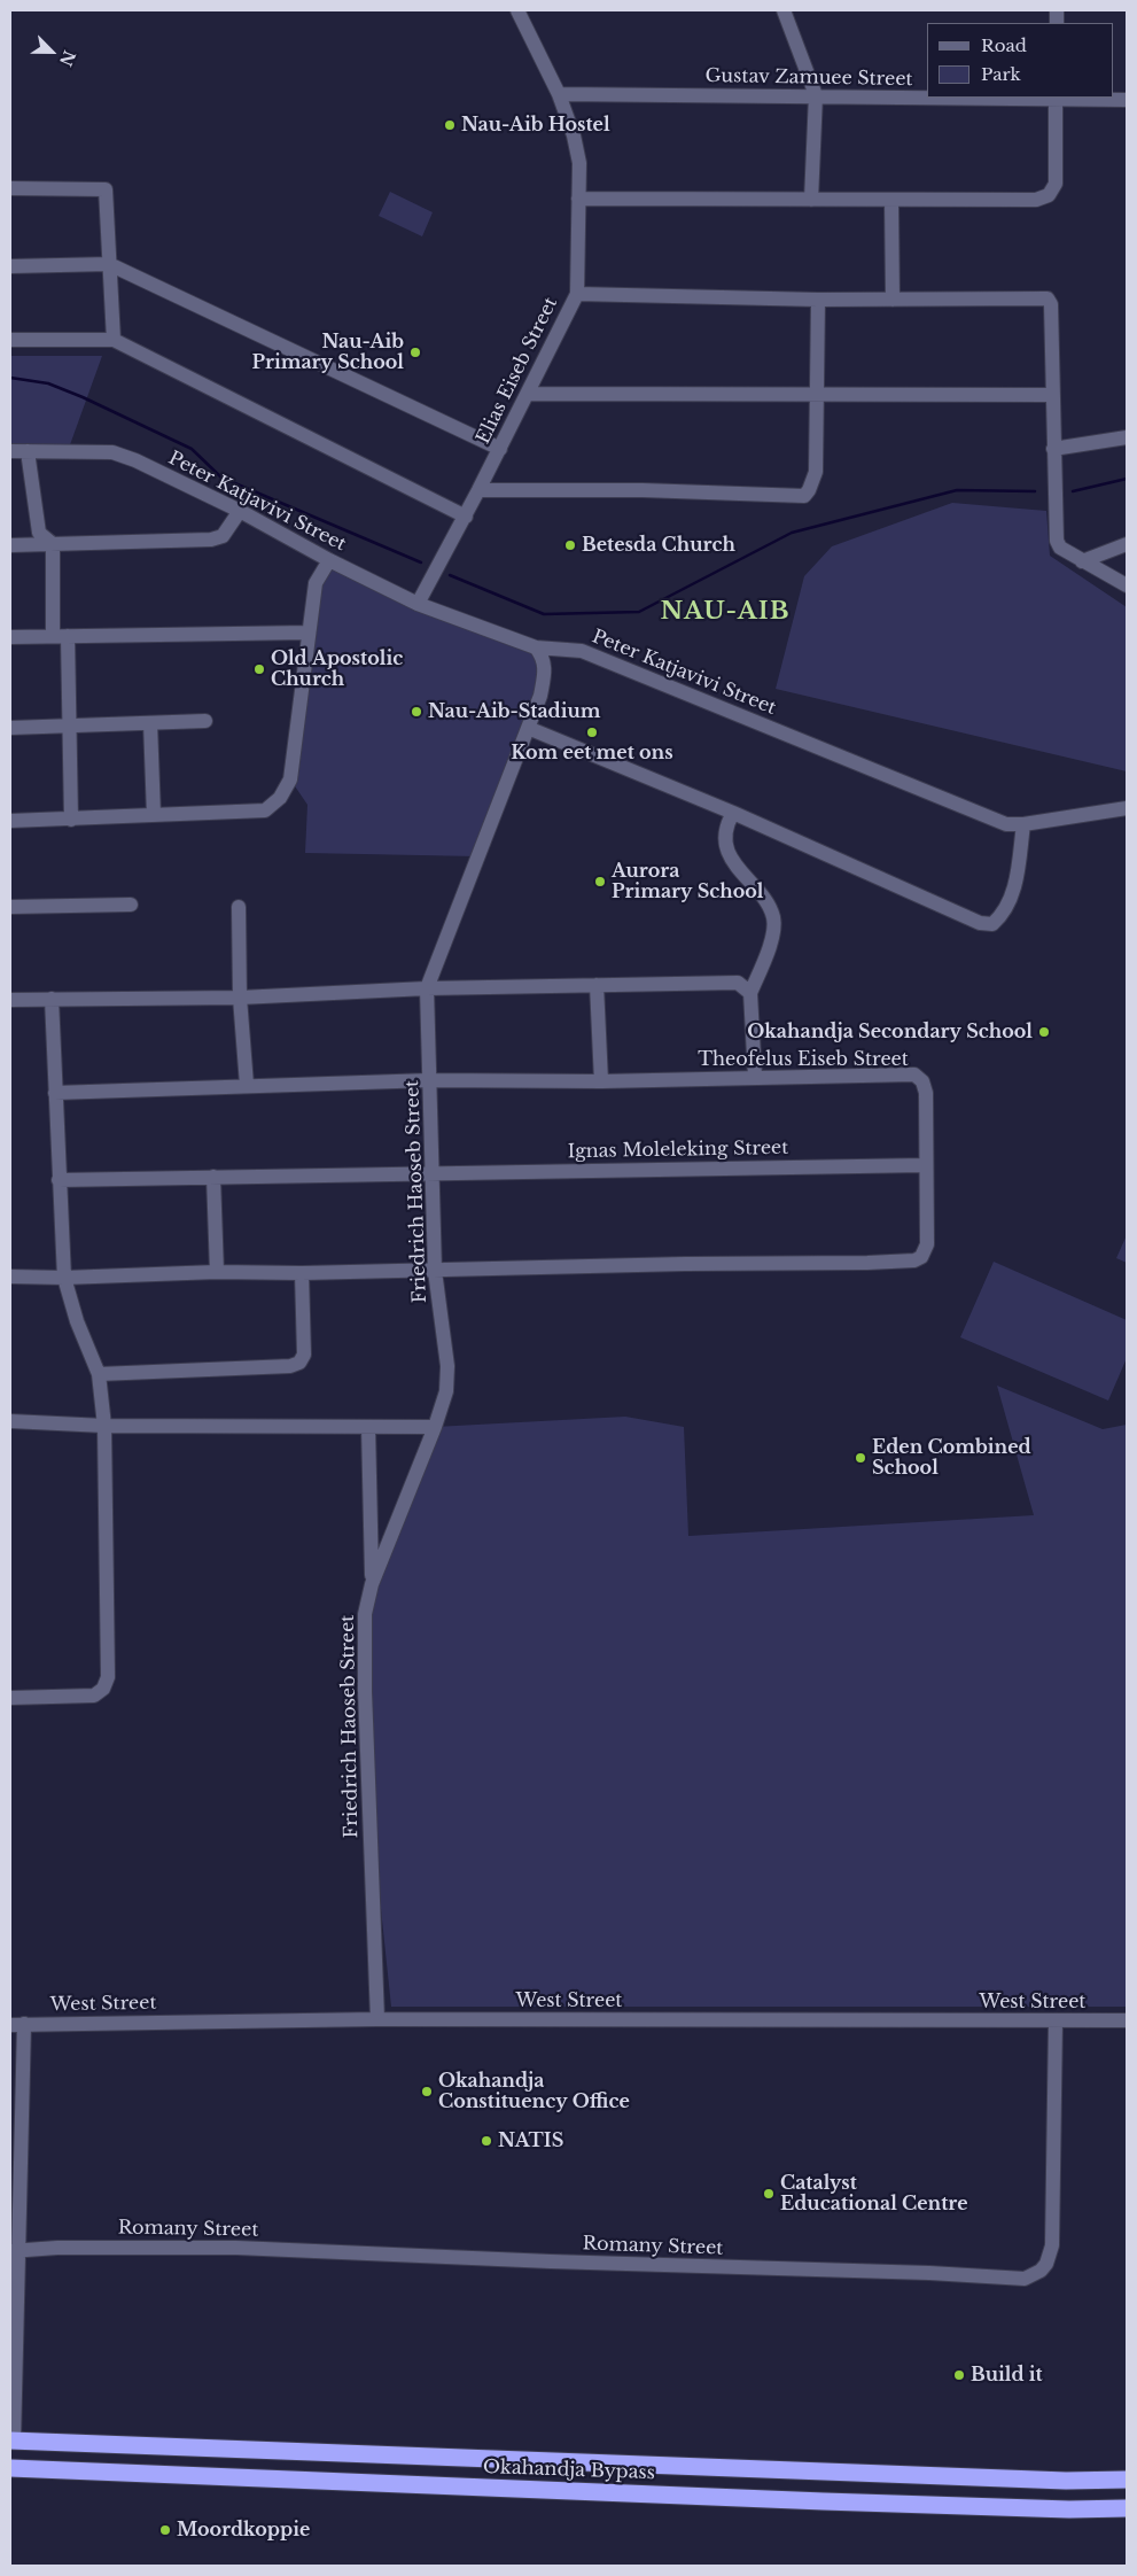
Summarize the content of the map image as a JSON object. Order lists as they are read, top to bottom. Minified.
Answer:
{"streets":{"highway":["Okahandja Bypass"],"street":["Gustav Zamuee Street","Elias Eiseb Street","Peter Katjavivi Street","Theofelus Eiseb Street","Ignas Moleleking Street","Friedrich Haoseb Street","West Street","Romany Street"]},"crossings":[["Gustav Zamuee Street","Elias Eiseb Street"],["Elias Eiseb Street","Peter Katjavivi Street"],["Peter Katjavivi Street","Friedrich Haoseb Street"],["Theofelus Eiseb Street","Ignas Moleleking Street"],["Theofelus Eiseb Street","Friedrich Haoseb Street"],["Ignas Moleleking Street","Friedrich Haoseb Street"],["Friedrich Haoseb Street","West Street"],["West Street","Romany Street"]],"districts":["NAU-AIB"],"places":["Nau-Aib Hostel","Nau-Aib Primary School","Betesda Church","Old Apostolic Church","Nau-Aib-Stadium","Kom eet met ons","Aurora Primary School","Okahandja Secondary School","Eden Combined School","Okahandja Constituency Office","NATIS","Catalyst Educational Centre","Build it","Moordkoppie"],"legend":["Road","Park"],"north":"bottom right"}
